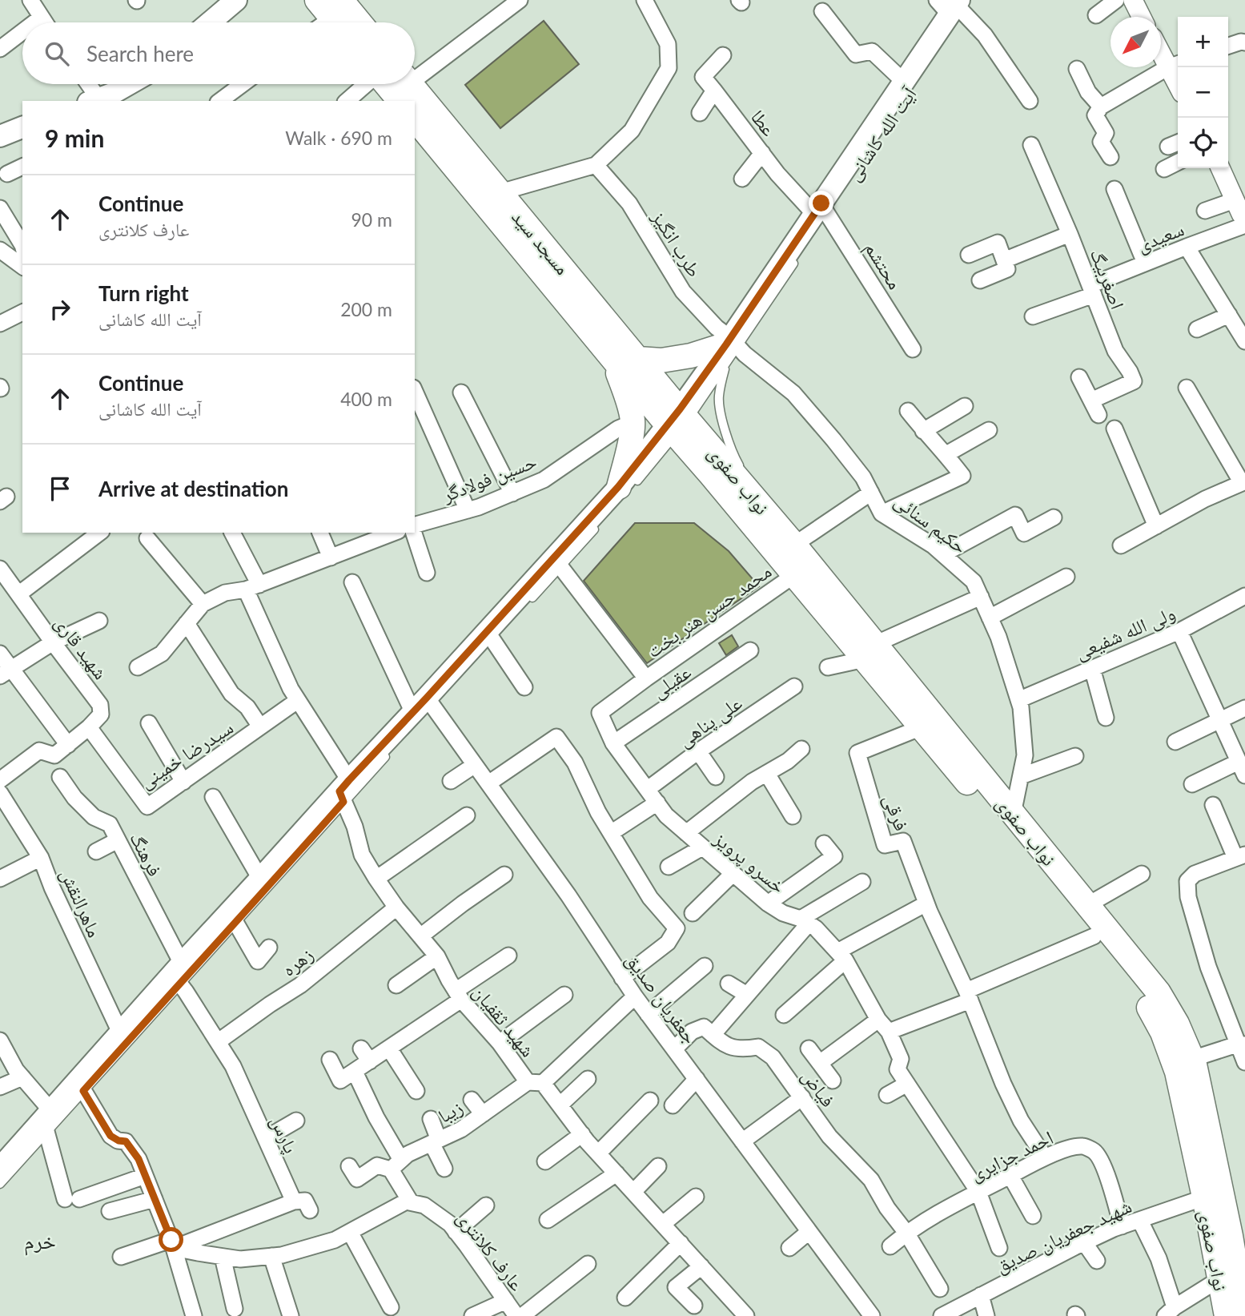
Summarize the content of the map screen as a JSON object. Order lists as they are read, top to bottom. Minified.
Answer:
{"streets":{"main road":["آیت الله کاشانی","مسجد سید","نواب صفوی"],"street":["عطا","سعیدی","طرب انگیز","محتشم","اصغربیگ","حسین فولادگر","حکیم سنائی","محمد حسن هنر بخت","ولی الله شفیعی","شهید قاری","عقیلی","علی پناهی","سیدرضا خمینی","فرقی","فرهنگ","خسرو پرویز","ماهرالنقش","زهره","جعفریان صدیق","شهید ثقفیان","فیاض","زیبا","پارس","احمد جزایری","شهید جعفریان صدیق","عارف کلانتری"]},"crossings":[["عطا","آیت الله کاشانی"],["عطا","محتشم"],["آیت الله کاشانی","مسجد سید"],["آیت الله کاشانی","طرب انگیز"],["آیت الله کاشانی","محتشم"],["آیت الله کاشانی","نواب صفوی"],["آیت الله کاشانی","حکیم سنائی"],["آیت الله کاشانی","فرهنگ"],["آیت الله کاشانی","ماهرالنقش"],["آیت الله کاشانی","جعفریان صدیق"],["آیت الله کاشانی","شهید ثقفیان"],["آیت الله کاشانی","پارس"],["سعیدی","اصغربیگ"],["مسجد سید","نواب صفوی"],["طرب انگیز","حکیم سنائی"],["نواب صفوی","حکیم سنائی"],["نواب صفوی","محمد حسن هنر بخت"],["نواب صفوی","فرقی"],["نواب صفوی","شهید جعفریان صدیق"],["حکیم سنائی","ولی الله شفیعی"],["محمد حسن هنر بخت","خسرو پرویز"],["شهید قاری","سیدرضا خمینی"],["عقیلی","خسرو پرویز"],["علی پناهی","خسرو پرویز"],["سیدرضا خمینی","شهید ثقفیان"],["فرقی","احمد جزایری"],["فرهنگ","پارس"],["خسرو پرویز","احمد جزایری"],["زهره","شهید ثقفیان"],["زهره","پارس"],["جعفریان صدیق","فیاض"],["جعفریان صدیق","زیبا"],["شهید ثقفیان","زیبا"],["فیاض","احمد جزایری"],["احمد جزایری","شهید جعفریان صدیق"]],"districts":["خرم"],"north":"bottom left","page":{"map_buttons":["+","−"],"search":"Search here","heading":["9 min","Walk · 690 m"],"list":[["Continue","عارف کلانتری","90 m"],["Turn right","آیت الله کاشانی","200 m"],["Continue","آیت الله کاشانی","400 m"],"Arrive at destination"]}}
